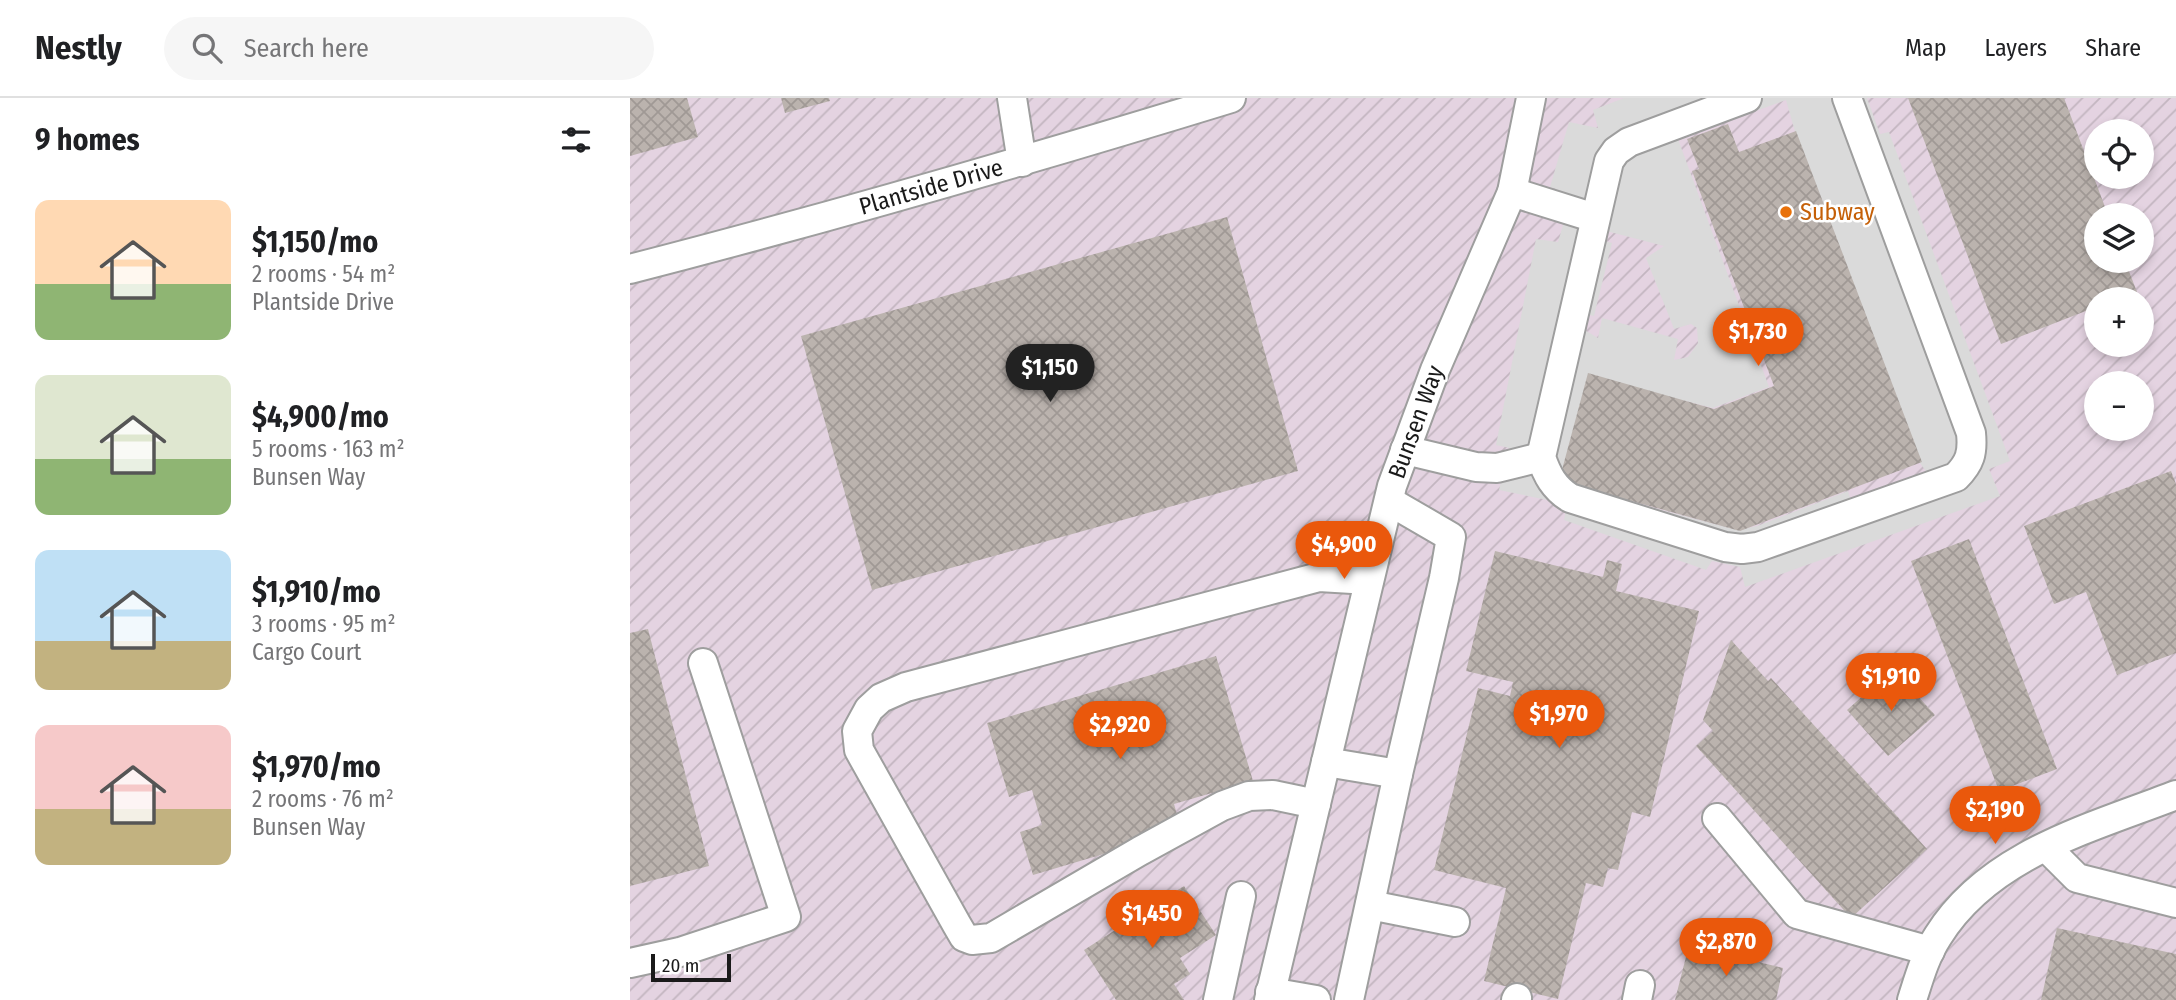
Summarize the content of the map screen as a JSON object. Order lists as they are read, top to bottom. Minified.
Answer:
{"streets":{"street":["Plantside Drive","Bunsen Way"]},"places":["Subway"],"scale_bar":"20 m","page":{"header":"Nestly","search":"Search here","nav":["Map","Layers","Share"],"heading":"9 homes","map_buttons":["+","−"],"list":[{"name":"$1,150/mo","note":"2 rooms · 54 m² · Plantside Drive"},{"name":"$4,900/mo","note":"5 rooms · 163 m² · Bunsen Way"},{"name":"$1,910/mo","note":"3 rooms · 95 m² · Cargo Court"},{"name":"$1,970/mo","note":"2 rooms · 76 m² · Bunsen Way"}],"price":["$1,730","$1,150","$4,900","$1,910","$1,970","$2,920","$2,190","$1,450","$2,870"],"scale":"20 m"}}
